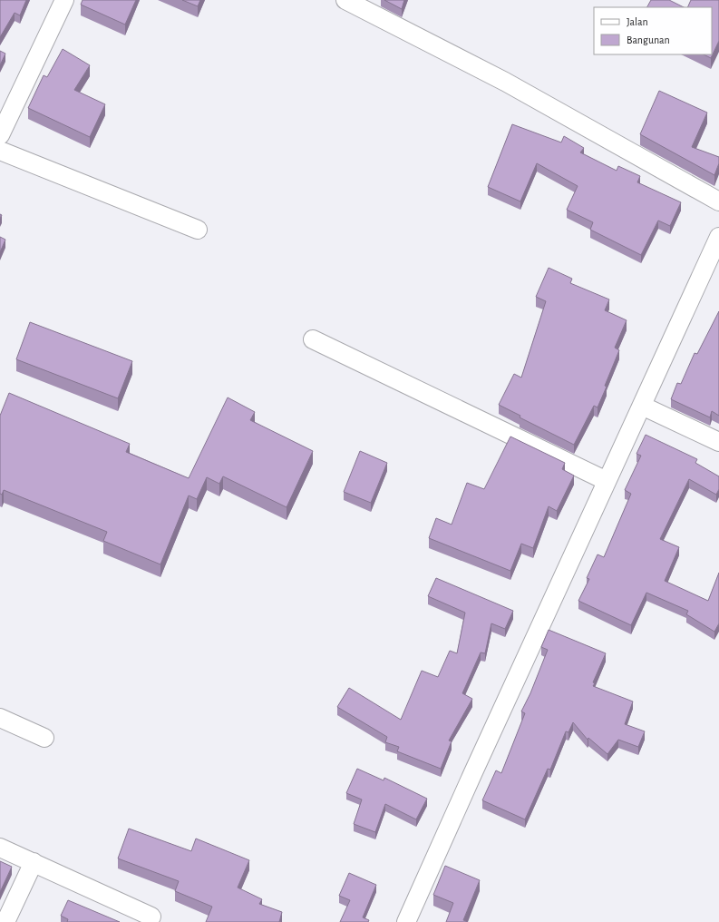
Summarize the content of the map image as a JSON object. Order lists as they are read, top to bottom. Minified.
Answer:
{"legend":["Jalan","Bangunan"]}
